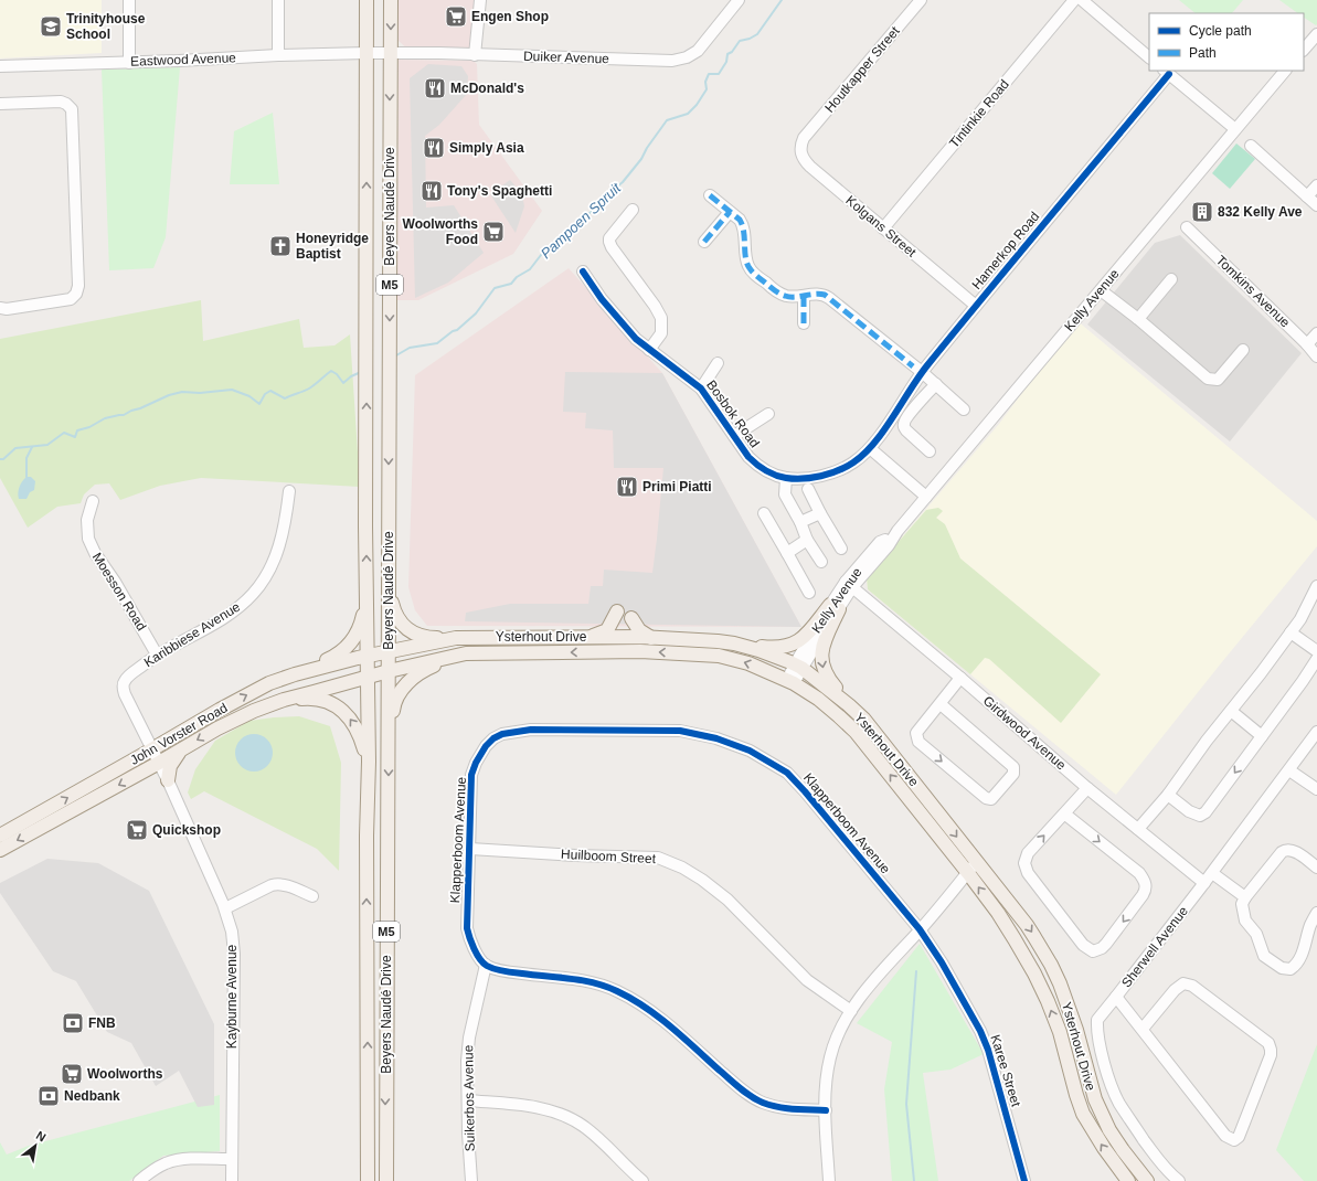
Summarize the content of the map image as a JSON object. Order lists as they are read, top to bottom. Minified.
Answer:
{"streets":{"main road":["Beyers Naudé Drive","M5","Ysterhout Drive","John Vorster Road"],"street":["Duiker Avenue","Eastwood Avenue","Houtkapper Street","Tintinkie Road","Kolgans Street","Hamerkop Road","Tomkins Avenue","Kelly Avenue","Bosbok Road","Moesson Road","Karibbiese Avenue","Girdwood Avenue","Klapperboom Avenue","Huilboom Street","Sherwell Avenue","Kayburne Avenue","Karee Street","Suikerbos Avenue"]},"crossings":[["Duiker Avenue","Eastwood Avenue"],["Duiker Avenue","Beyers Naudé Drive"],["Eastwood Avenue","Beyers Naudé Drive"],["Houtkapper Street","Kolgans Street"],["Tintinkie Road","Kolgans Street"],["Beyers Naudé Drive","Ysterhout Drive"],["Beyers Naudé Drive","John Vorster Road"],["Kolgans Street","Hamerkop Road"],["Hamerkop Road","Bosbok Road"],["Kelly Avenue","Ysterhout Drive"],["Kelly Avenue","Girdwood Avenue"],["Moesson Road","Karibbiese Avenue"],["Karibbiese Avenue","John Vorster Road"],["Karibbiese Avenue","Kayburne Avenue"],["Ysterhout Drive","John Vorster Road"],["Girdwood Avenue","Sherwell Avenue"],["John Vorster Road","Kayburne Avenue"],["Klapperboom Avenue","Huilboom Street"],["Klapperboom Avenue","Karee Street"],["Klapperboom Avenue","Suikerbos Avenue"]],"water":["Pampoen Spruit"],"places":{"supermarket":["Engen Shop","Woolworths Food","Quickshop","Woolworths"],"school or university":["Trinityhouse School"],"restaurant":["McDonald's","Simply Asia","Tony's Spaghetti","Primi Piatti"],"building":["832 Kelly Ave"],"church":["Honeyridge Baptist"],"bank":["FNB","Nedbank"]},"legend":["Cycle path","Path"],"north":"top right"}
